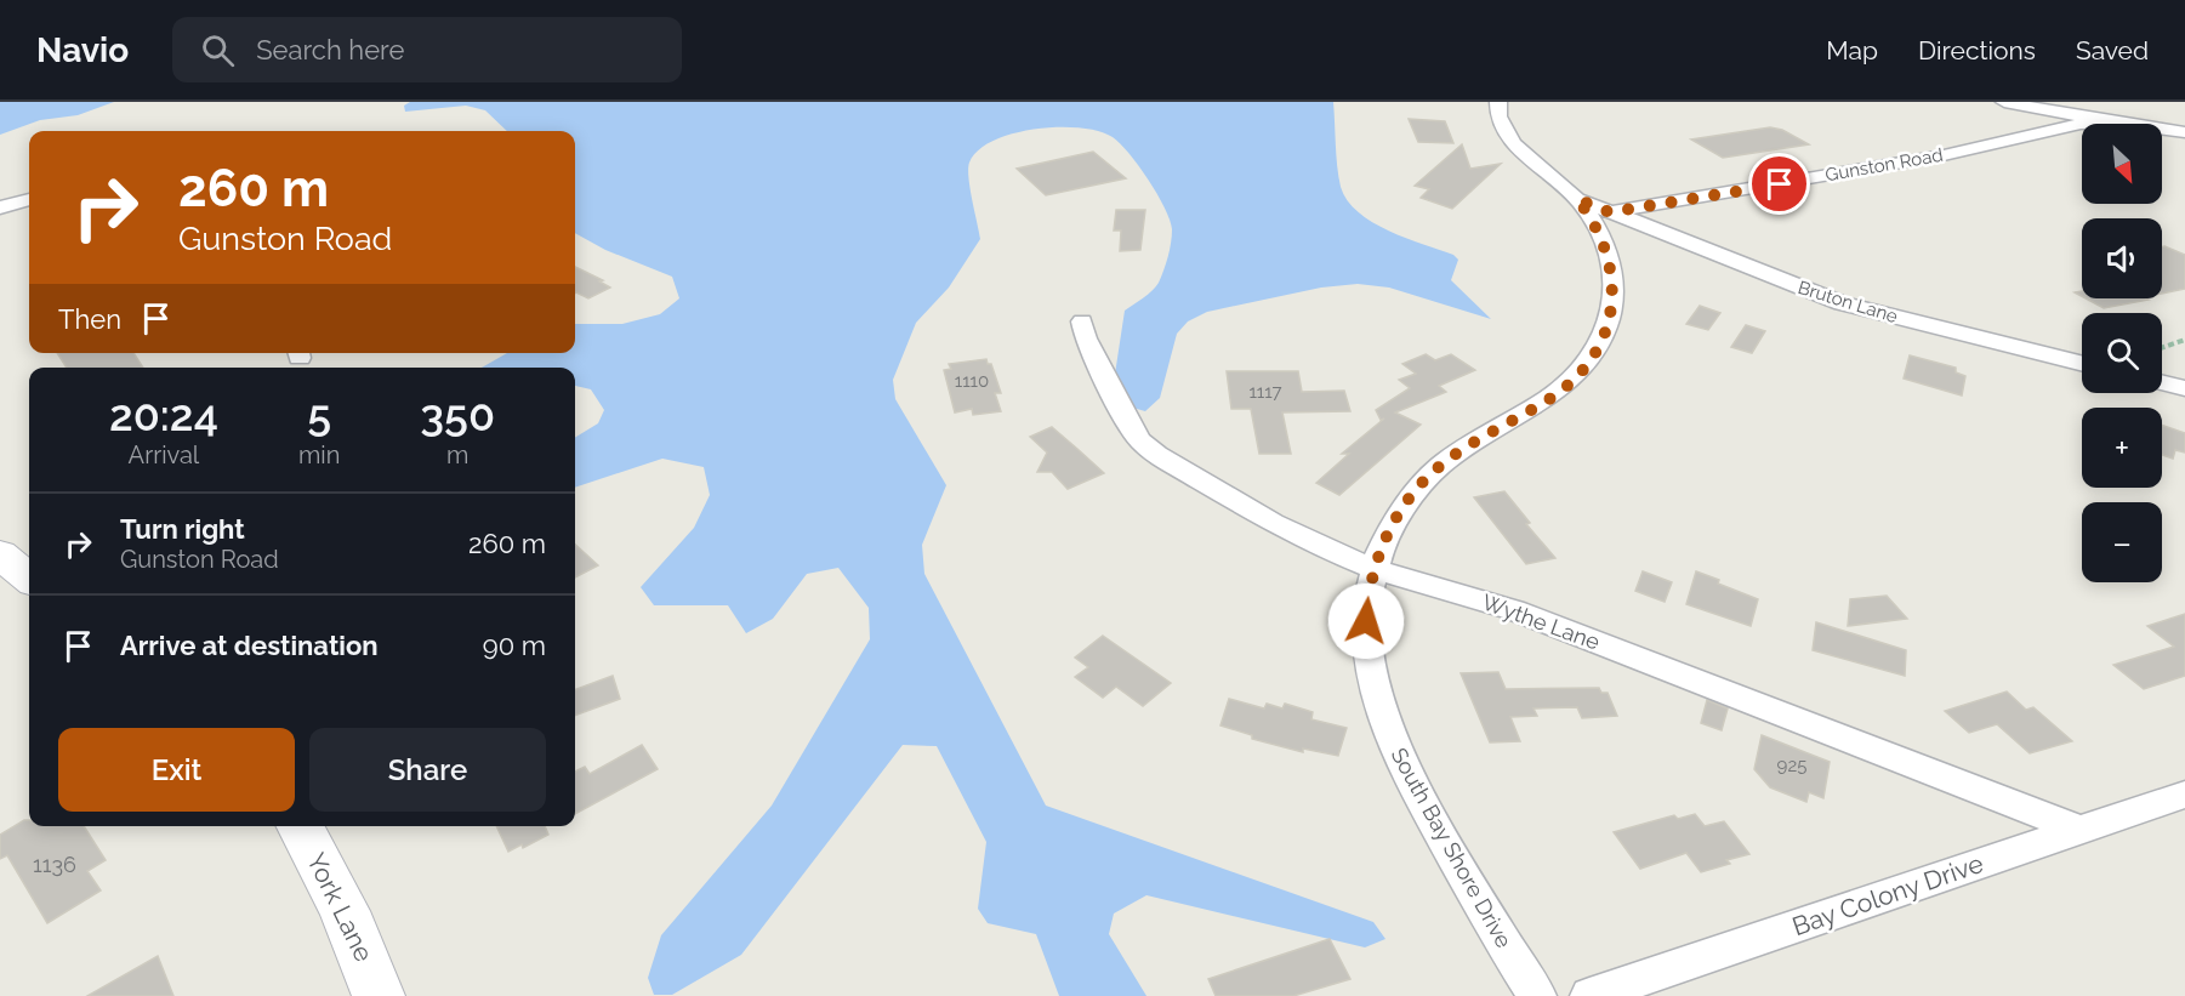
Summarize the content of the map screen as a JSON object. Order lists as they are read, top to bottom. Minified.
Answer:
{"streets":{"street":["Gunston Road","Bruton Lane","Wythe Lane","South Bay Shore Drive","Bay Colony Drive","York Lane"]},"crossings":[["Gunston Road","Bruton Lane"],["Bruton Lane","South Bay Shore Drive"],["Wythe Lane","South Bay Shore Drive"],["Wythe Lane","Bay Colony Drive"]],"house_numbers":["1110","1117","925","1136"],"north":"bottom right","page":{"header":"Navio","search":"Search here","nav":["Map","Directions","Saved"],"map_buttons":["+","−"],"turn":["260 m","Gunston Road"],"then":"Then","eta":["20:24","Arrival","5","min","350","m"],"list":[{"name":"Turn right","note":"Gunston Road","value":"260 m"},{"name":"Arrive at destination","value":"90 m"}],"buttons":["Exit","Share"]}}
